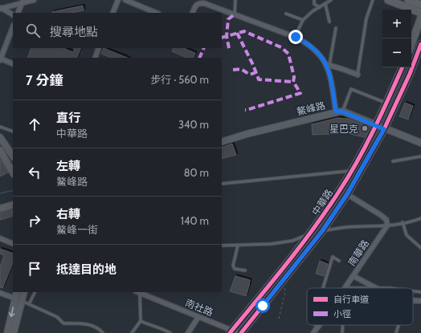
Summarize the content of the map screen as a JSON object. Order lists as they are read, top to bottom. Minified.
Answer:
{"streets":{"main road":["中華路"],"street":["鰲峰路","南華路","南社路"]},"crossings":[["中華路","南社路"]],"places":["星巴克"],"legend":["自行車道","小徑"],"page":{"map_buttons":["+","−"],"search":"搜尋地點","heading":["7 分鐘","步行 · 560 m"],"list":[["直行","中華路","340 m"],["左轉","鰲峰路","80 m"],["右轉","鰲峰一街","140 m"],"抵達目的地"]}}
